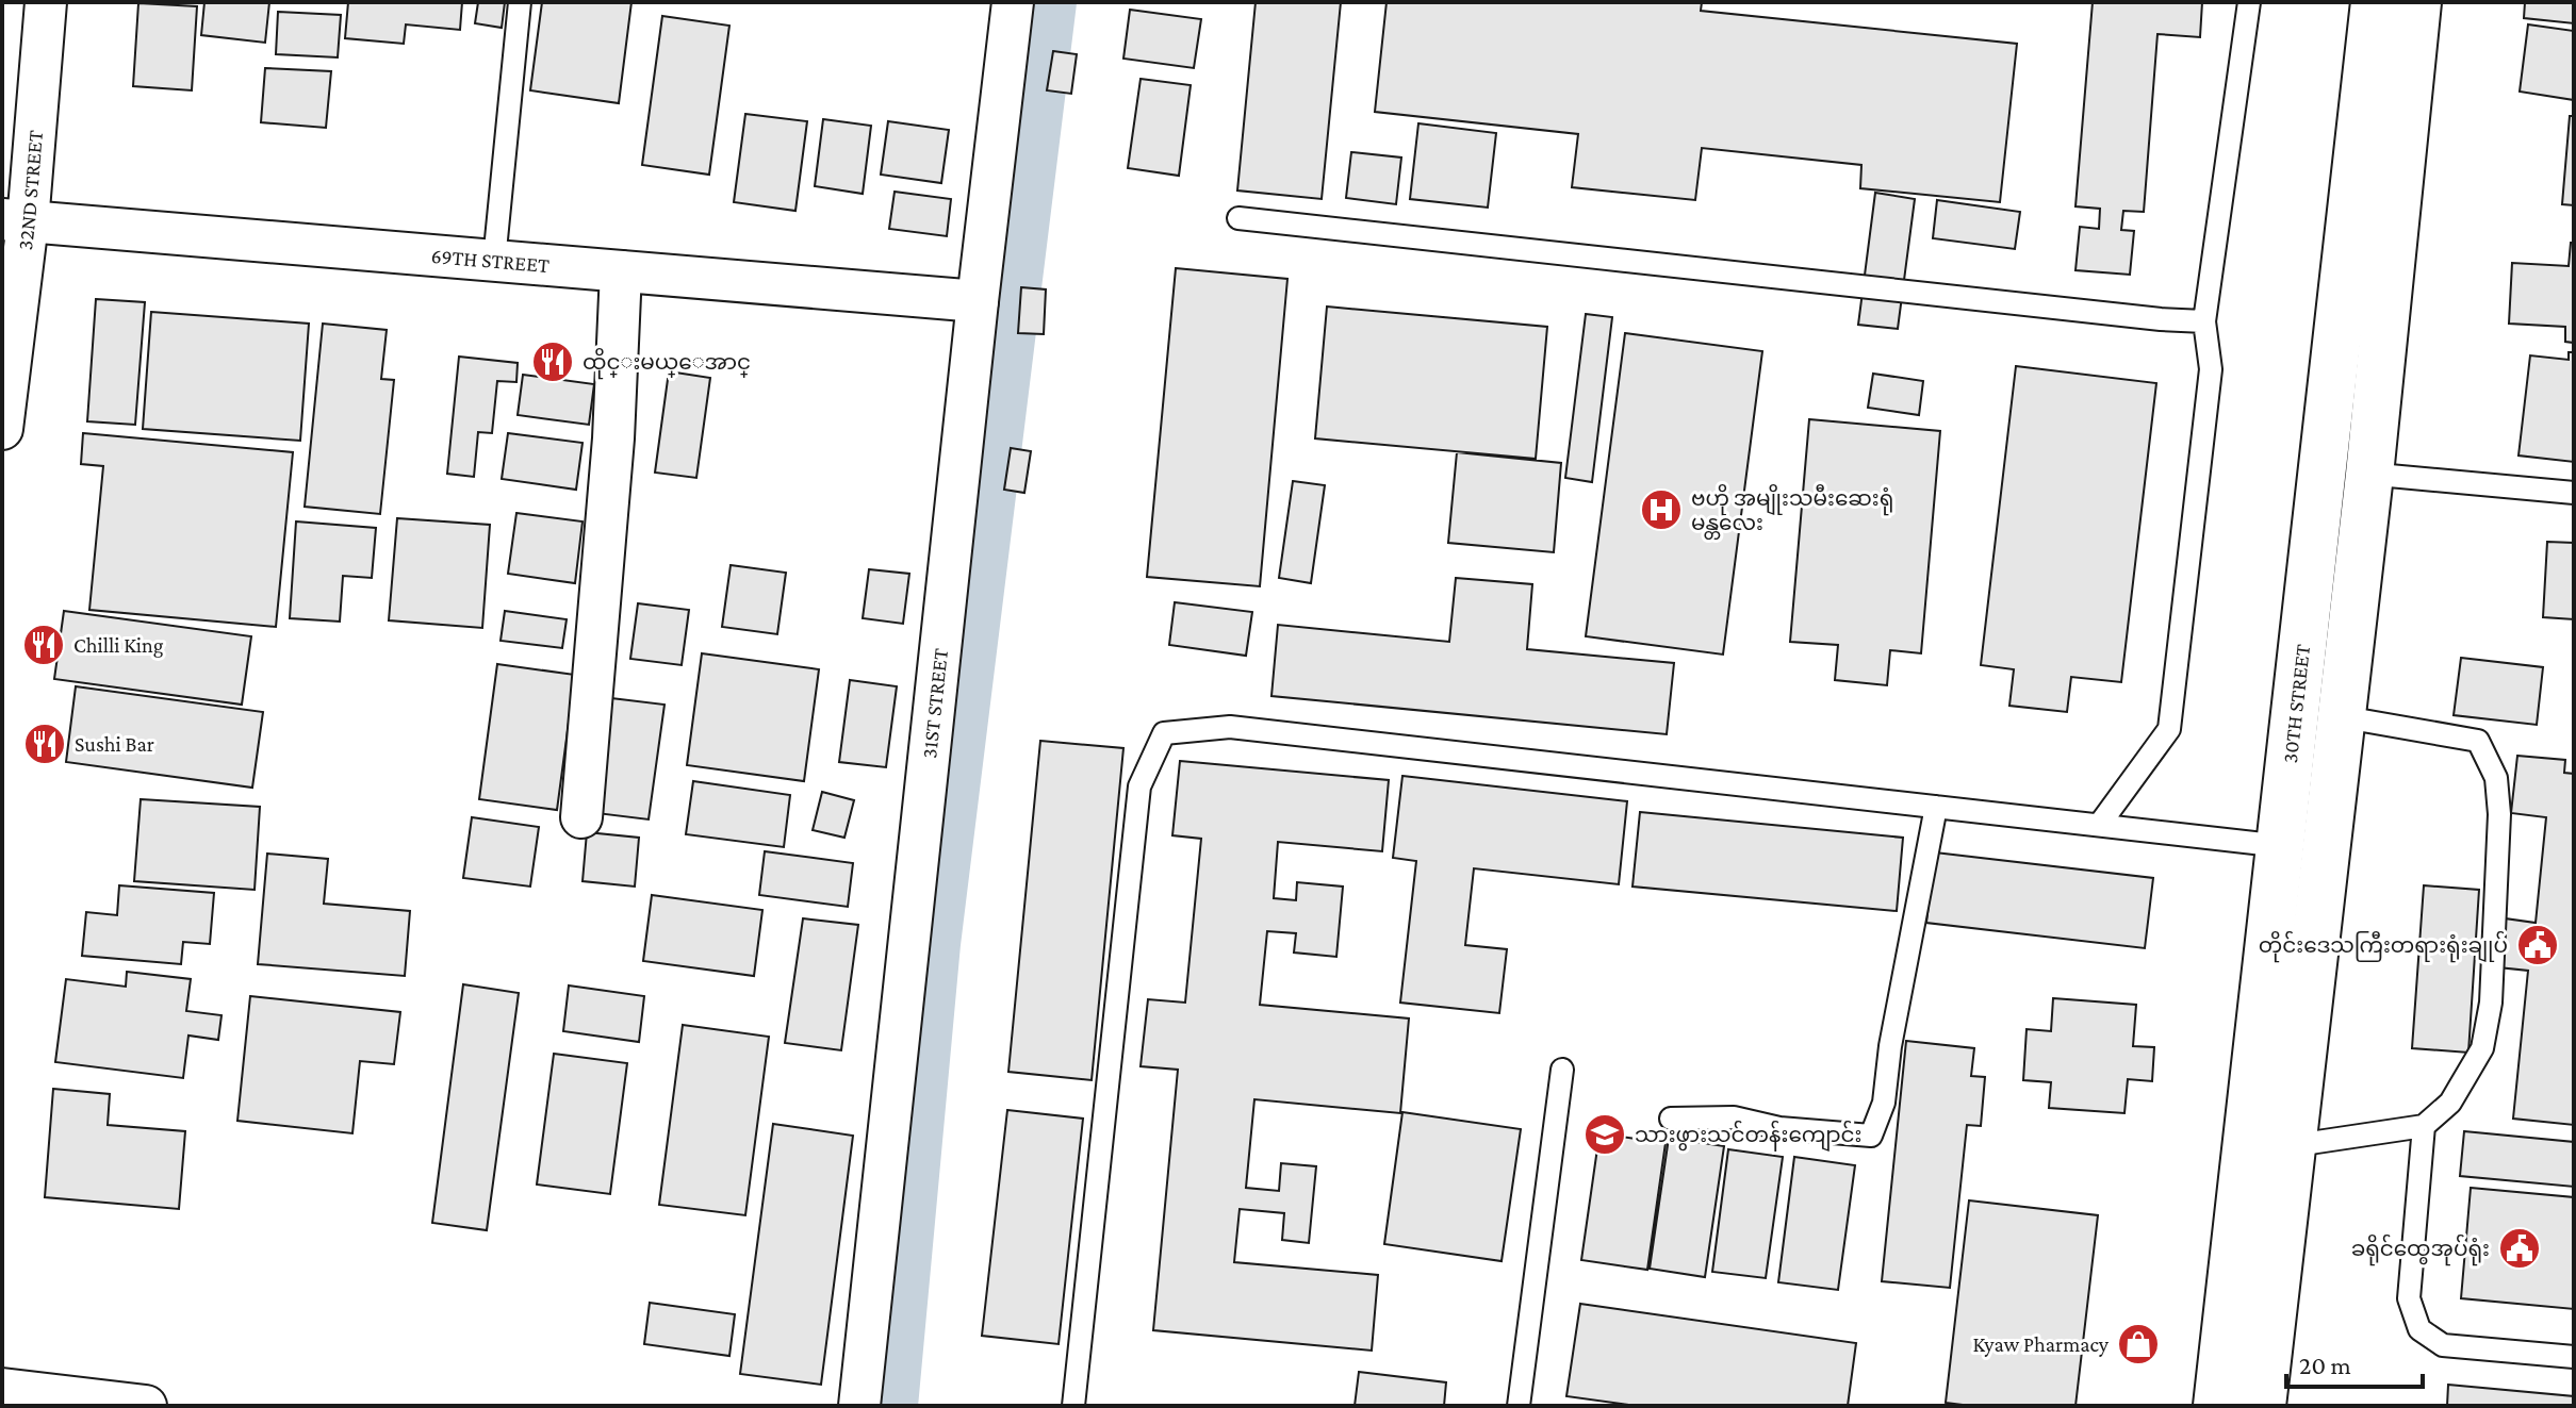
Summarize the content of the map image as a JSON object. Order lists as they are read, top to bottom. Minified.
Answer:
{"streets":{"main road":["30TH STREET"],"street":["32ND STREET","69TH STREET","31ST STREET"]},"crossings":[["32ND STREET","69TH STREET"],["69TH STREET","31ST STREET"]],"places":{"restaurant":["ထိုင္းမယ္ေအာင္","Chilli King","Sushi Bar"],"hospital":["ဗဟို အမျိုးသမီးဆေးရုံ မန္တလေး"],"public building":["တိုင်းဒေသကြီးတရားရုံးချုပ်","ခရိုင်ထွေအုပ်ရုံး"],"school or university":["သားဖွားသင်တန်းကျောင်း"],"shop":["Kyaw Pharmacy"]},"scale_bar":"20 m"}
